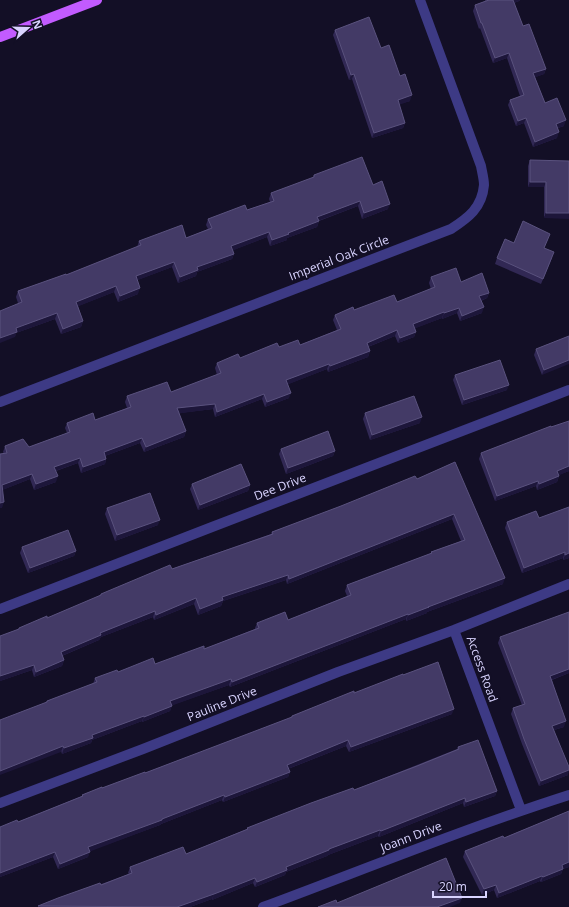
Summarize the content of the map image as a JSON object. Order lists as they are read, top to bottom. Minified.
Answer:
{"streets":{"street":["Imperial Oak Circle","Dee Drive","Access Road","Pauline Drive","Joann Drive"]},"crossings":[["Access Road","Pauline Drive"],["Access Road","Joann Drive"]],"scale_bar":"20 m","north":"right"}
